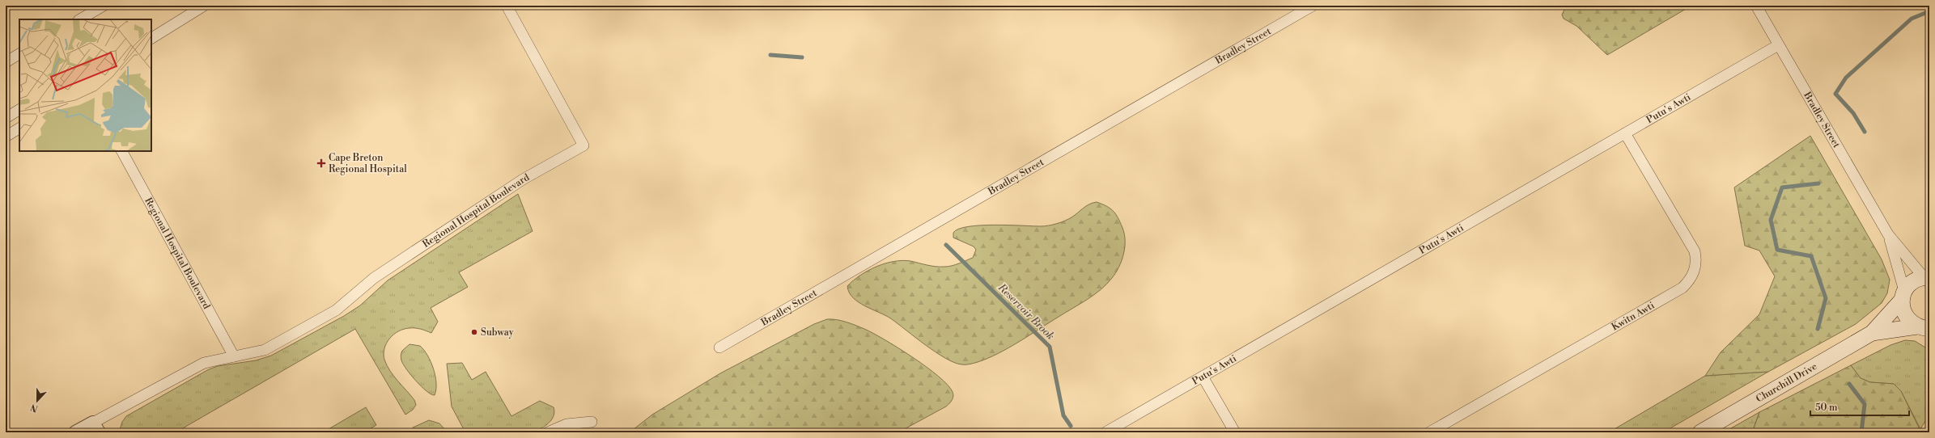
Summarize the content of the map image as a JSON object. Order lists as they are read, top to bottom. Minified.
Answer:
{"streets":{"main road":["Churchill Drive"],"street":["Bradley Street","Putu's Awti","Regional Hospital Boulevard","Kwitn Awti"]},"crossings":[["Bradley Street","Putu's Awti"],["Bradley Street","Churchill Drive"],["Putu's Awti","Kwitn Awti"]],"water":["Reservoir Brook"],"places":{"health":["Cape Breton Regional Hospital"],"other":["Subway"]},"scale_bar":"50 m","north":"bottom"}
